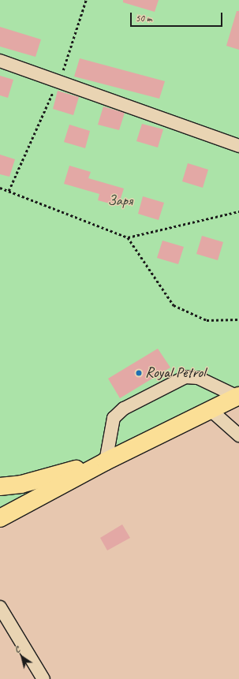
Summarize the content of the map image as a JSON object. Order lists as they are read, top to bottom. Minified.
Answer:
{"parks":["Заря"],"places":["Royal Petrol"],"scale_bar":"50 m","north":"top left"}
